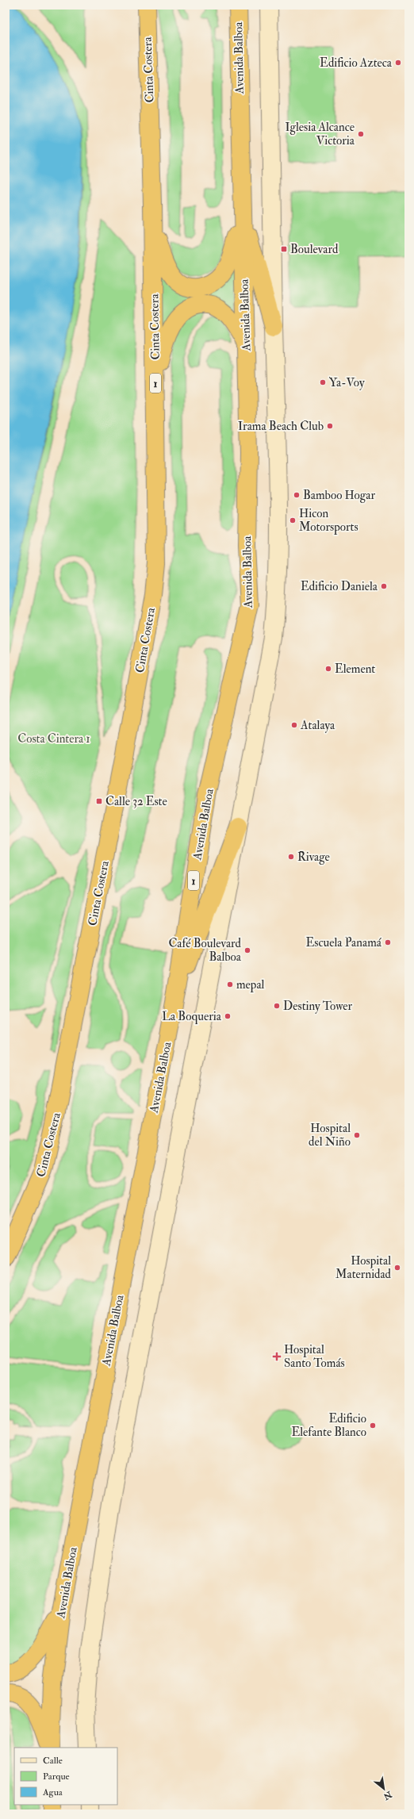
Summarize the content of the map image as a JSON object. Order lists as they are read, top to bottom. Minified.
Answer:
{"streets":{"highway":["Avenida Balboa","Cinta Costera","1"]},"parks":["Costa Cintera 1"],"places":{"other":["Edificio Azteca","Iglesia Alcance Victoria","Ya-Voy","Irama Beach Club","Bamboo Hogar","Hicon Motorsports","Edificio Daniela","Element","Atalaya","Rivage","Escuela Panamá","Café Boulevard Balboa","mepal","Destiny Tower","La Boqueria","Hospital del Niño","Hospital Maternidad","Edificio Elefante Blanco"],"transit":["Boulevard","Calle 32 Este"],"health":["Hospital Santo Tomás"]},"legend":["Calle","Parque","Agua"],"north":"bottom right"}
